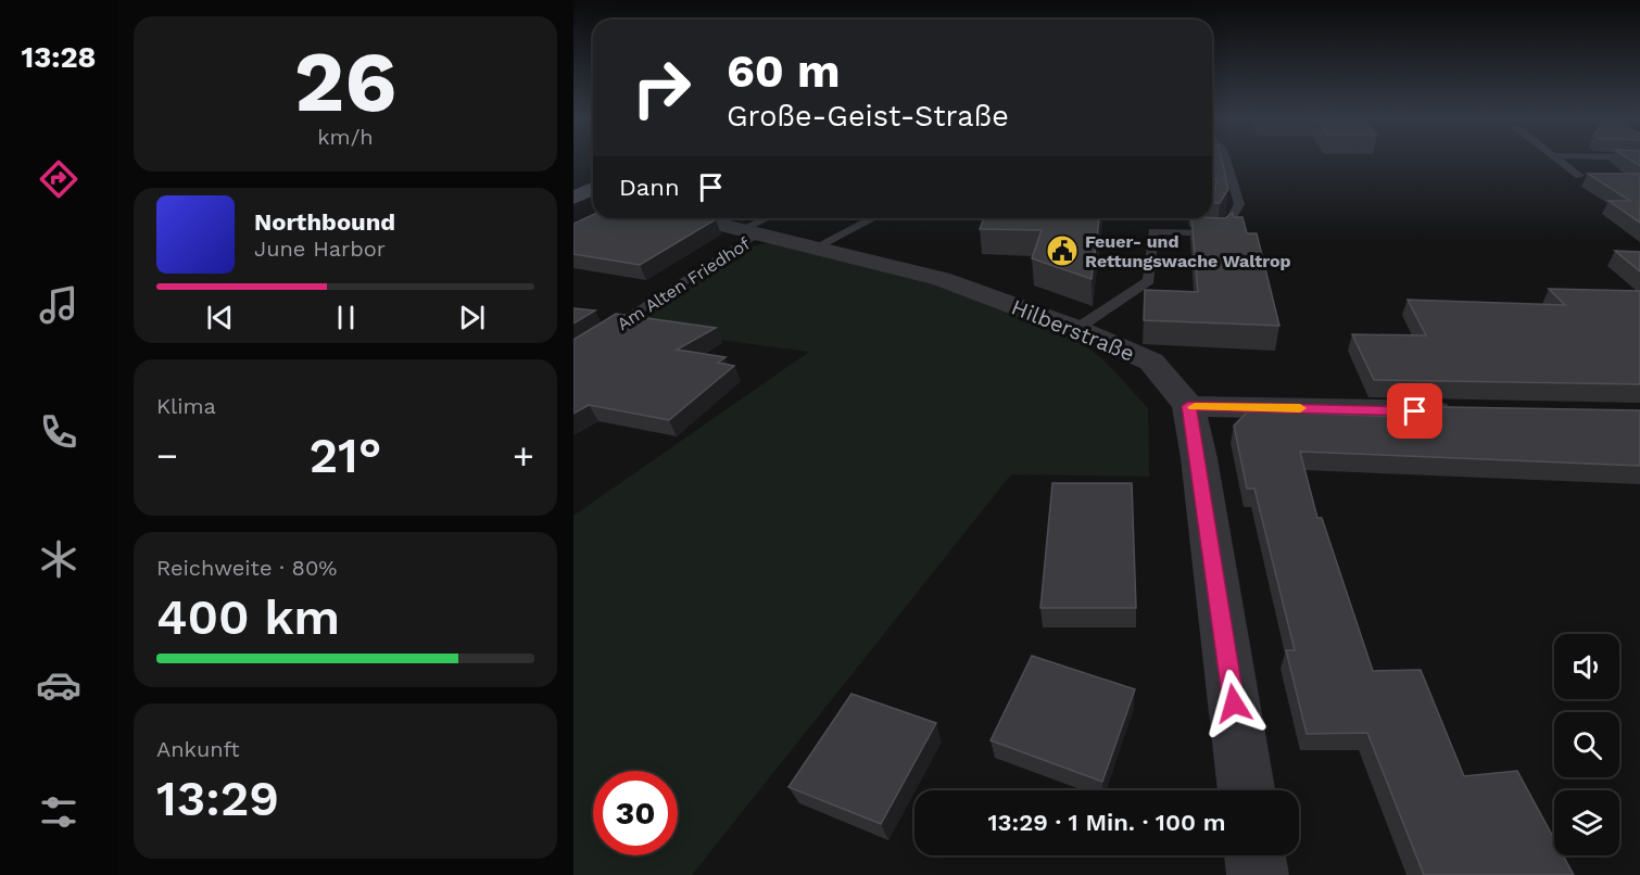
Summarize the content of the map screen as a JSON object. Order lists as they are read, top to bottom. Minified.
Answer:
{"streets":{"street":["Hilberstraße"],"lane":["Am Alten Friedhof"]},"crossings":[["Am Alten Friedhof","Hilberstraße"]],"places":{"public building":["Feuer- und Rettungswache Waltrop"]},"page":{"tabs":"13:28","tile":[["26","km/h"],"Klima",["Reichweite · 80%","400 km"],["Ankunft","13:29"]],"turn":["60 m","Große-Geist-Straße"],"then":"Dann","song":["Northbound","June Harbor"],"heat":["−","21°","+"],"limit":"30","trip":"13:29 · 1 Min. · 100 m"}}
